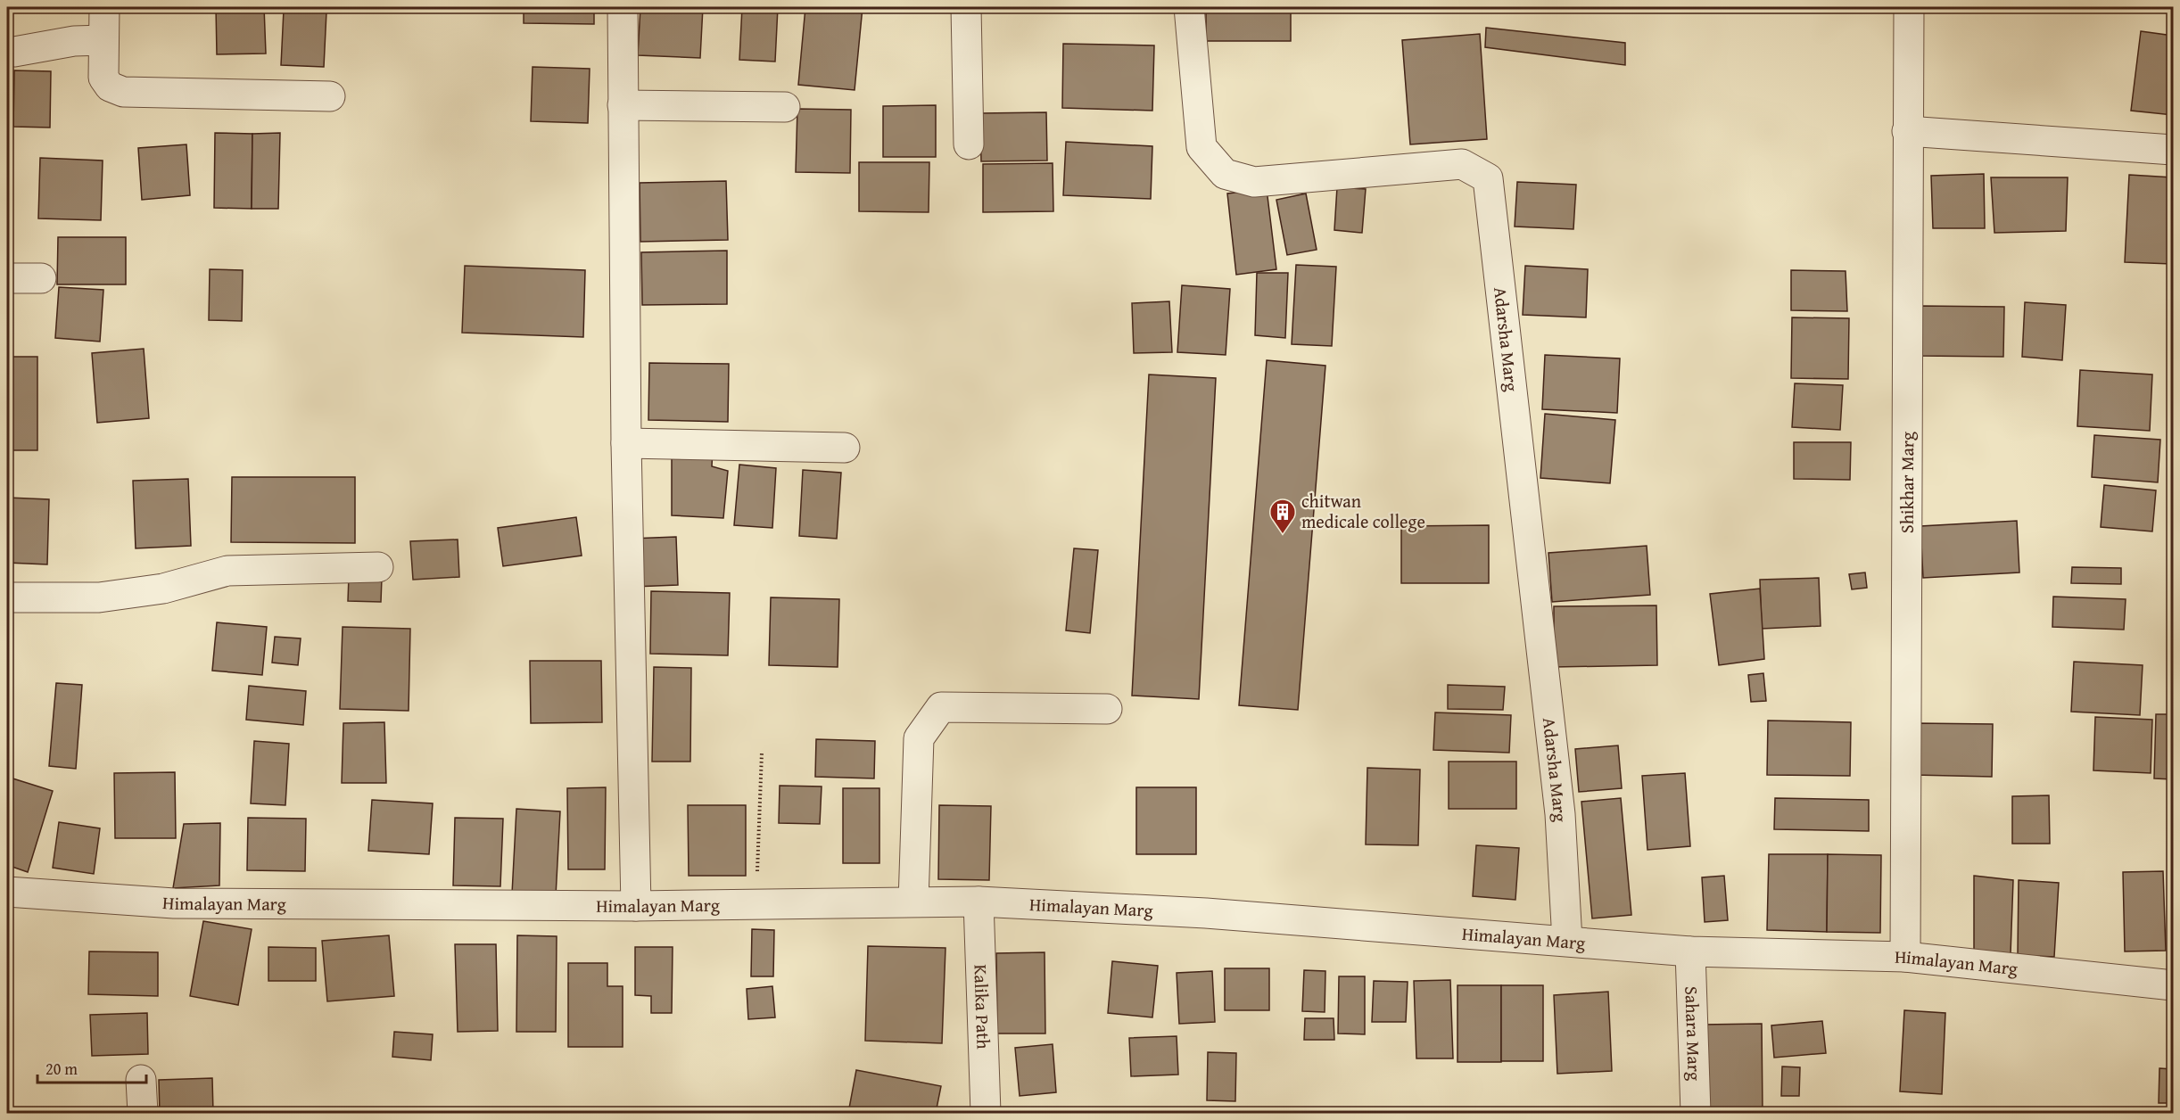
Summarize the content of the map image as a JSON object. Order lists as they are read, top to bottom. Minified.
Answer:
{"streets":{"street":["Adarsha Marg","Shikhar Marg","Himalayan Marg","Kalika Path","Sahara Marg"]},"crossings":[["Adarsha Marg","Himalayan Marg"],["Shikhar Marg","Himalayan Marg"],["Himalayan Marg","Kalika Path"],["Himalayan Marg","Sahara Marg"]],"places":{"building":["chitwan medicale college"]},"scale_bar":"20 m"}
